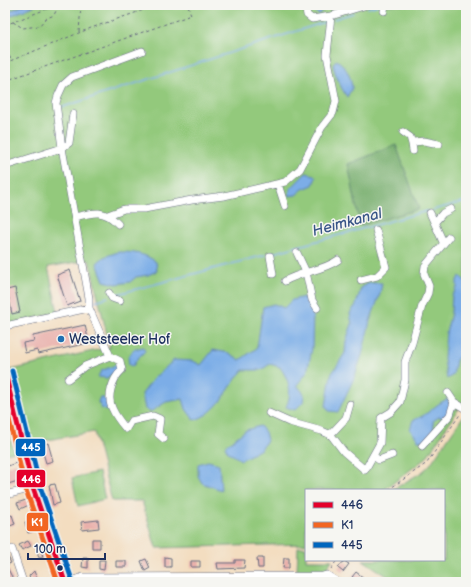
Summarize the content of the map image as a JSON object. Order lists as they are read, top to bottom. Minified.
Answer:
{"water":["Heimkanal"],"places":["Weststeeler Hof"],"lines":["transit line 445","transit line 446","transit line K1"],"legend":["446","K1","445"],"scale_bar":"100 m"}
